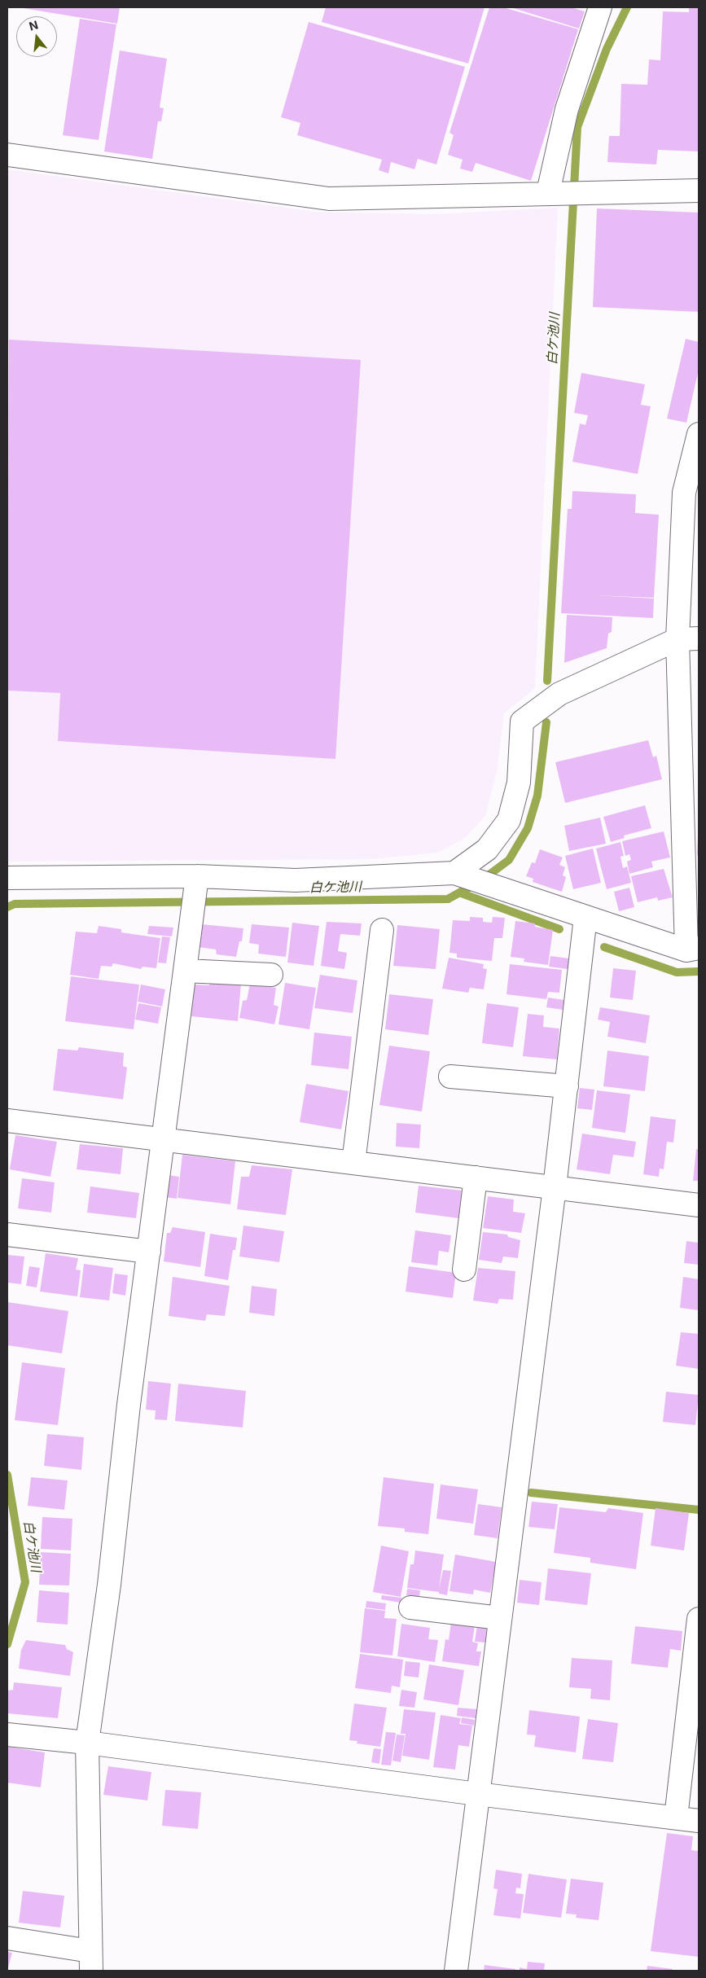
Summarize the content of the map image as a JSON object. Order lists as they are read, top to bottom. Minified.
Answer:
{"water":["白ケ池川"],"north":"top"}
